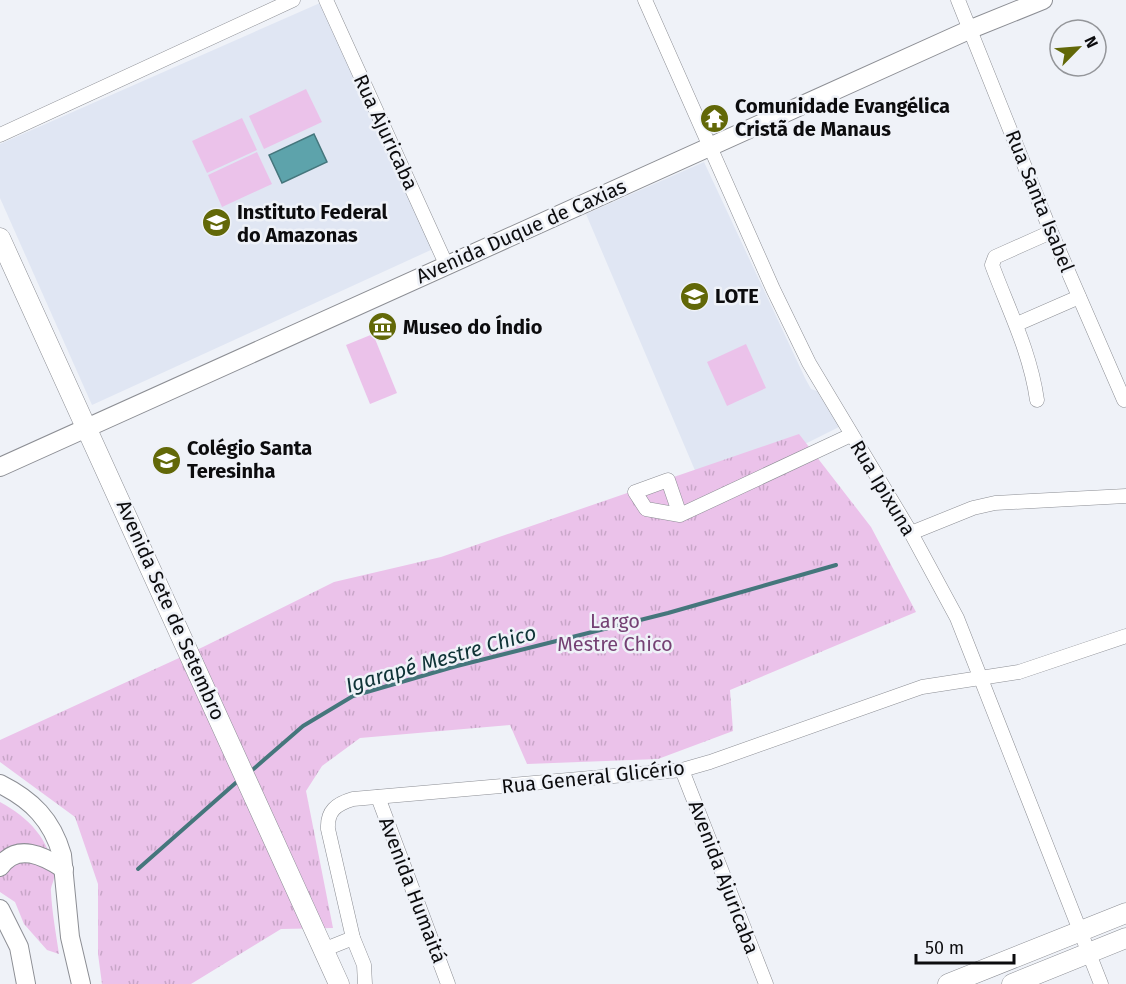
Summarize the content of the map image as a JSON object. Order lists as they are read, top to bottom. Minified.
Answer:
{"streets":{"main road":["Avenida Sete de Setembro"],"street":["Rua Ajuricaba","Rua Santa Isabel","Avenida Duque de Caxias","Rua Ipixuna","Rua General Glicério","Avenida Ajuricaba","Avenida Humaitá"]},"crossings":[["Rua Ajuricaba","Avenida Duque de Caxias"],["Rua Santa Isabel","Avenida Duque de Caxias"],["Avenida Duque de Caxias","Rua Ipixuna"],["Avenida Duque de Caxias","Avenida Sete de Setembro"],["Rua Ipixuna","Rua General Glicério"],["Rua General Glicério","Avenida Ajuricaba"],["Rua General Glicério","Avenida Humaitá"]],"water":["Igarapé Mestre Chico"],"parks":["Largo Mestre Chico"],"places":{"temple":["Comunidade Evangélica Cristã de Manaus"],"school or university":["Instituto Federal do Amazonas","LOTE","Colégio Santa Teresinha"],"museum":["Museo do Índio"]},"scale_bar":"50 m","north":"top right"}
